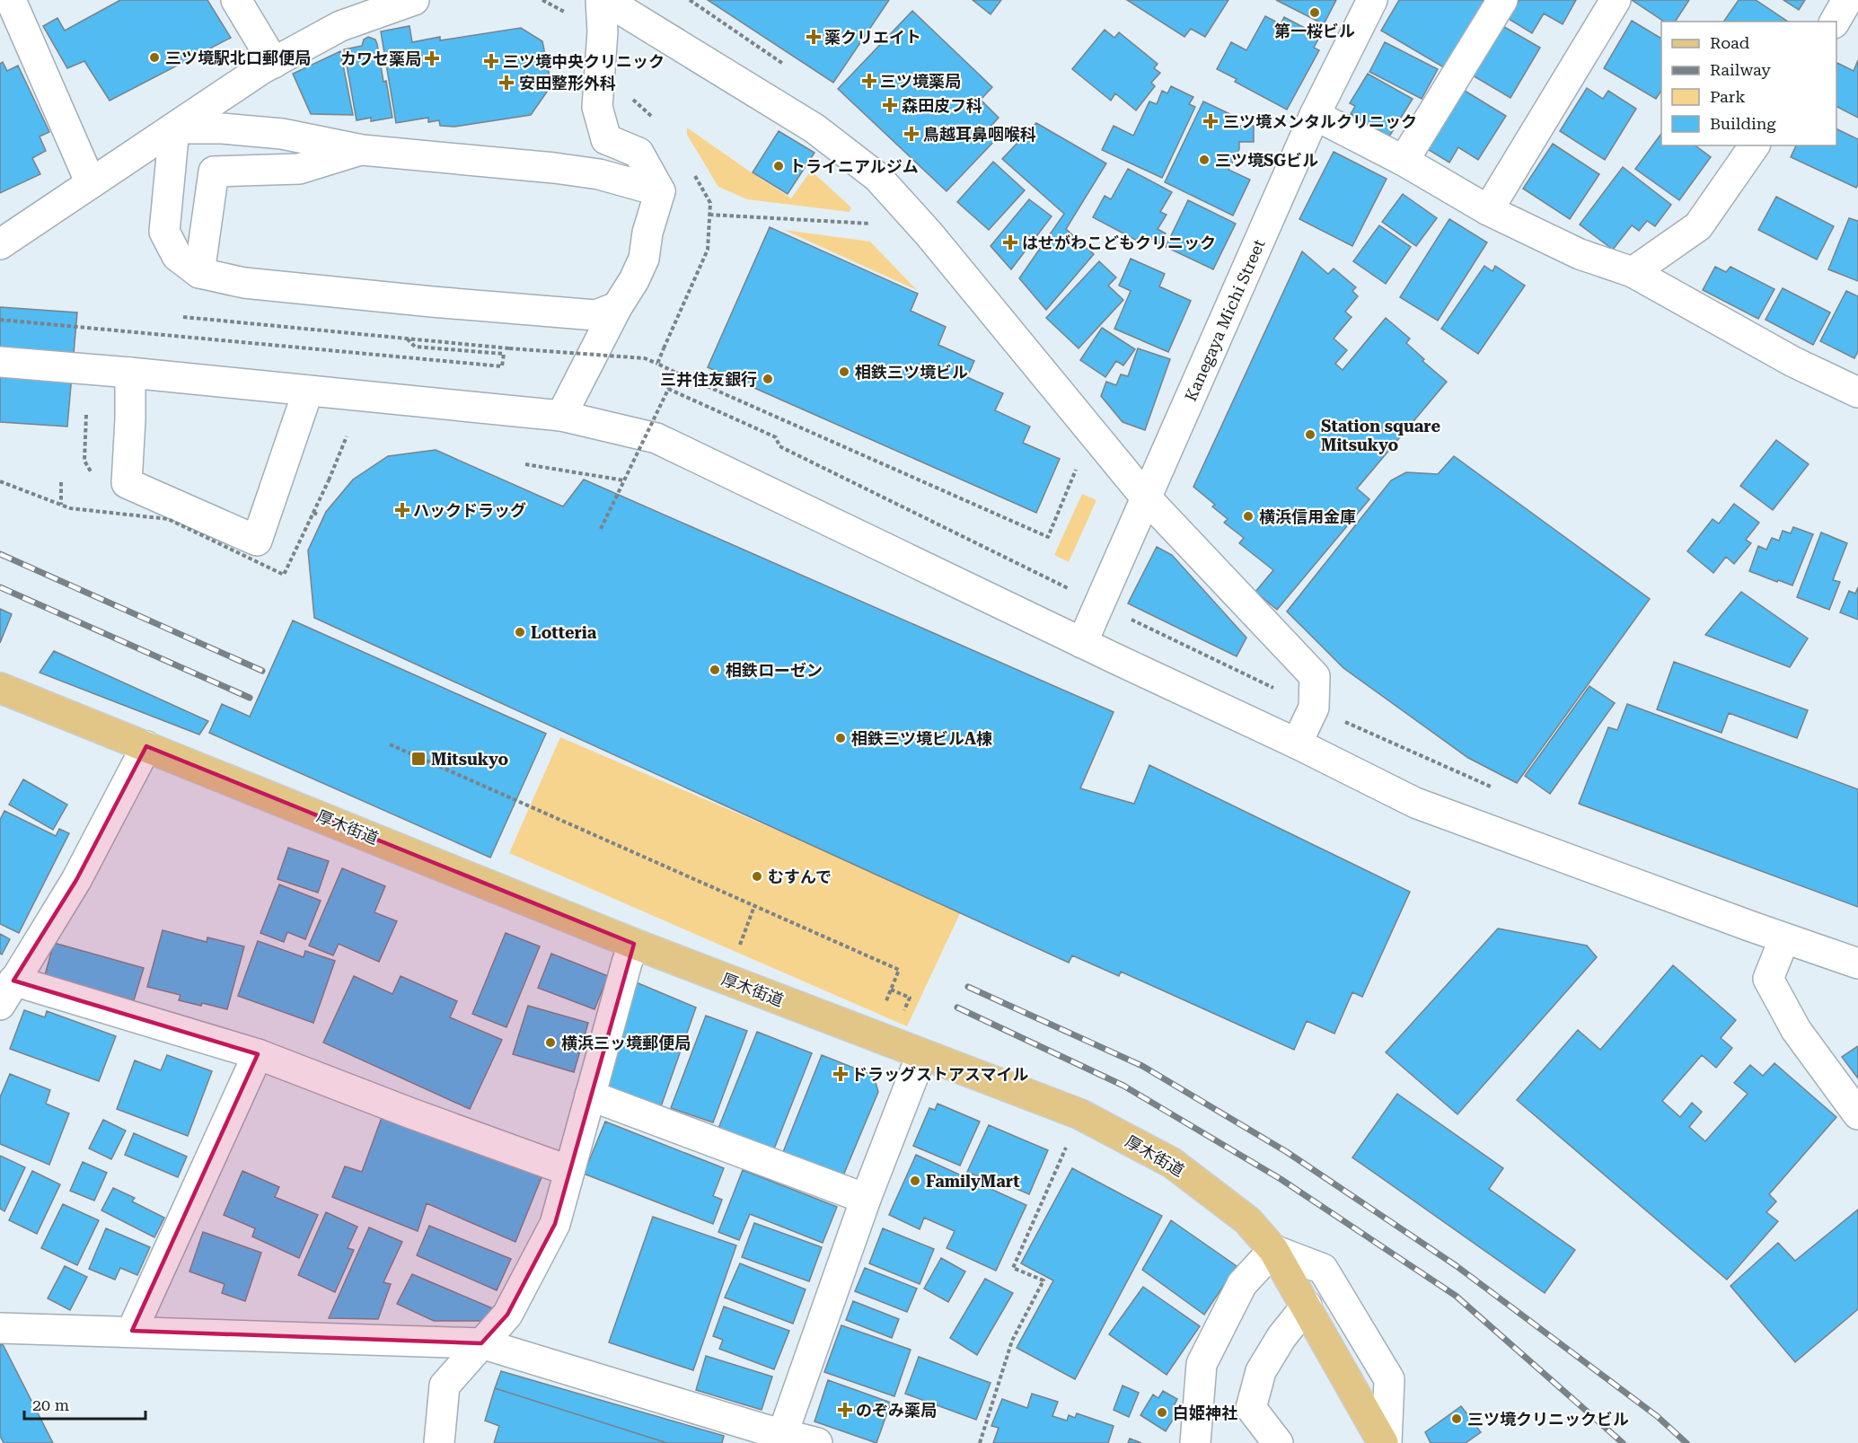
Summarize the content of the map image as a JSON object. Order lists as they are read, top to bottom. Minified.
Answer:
{"streets":{"main road":["厚木街道"],"street":["Kanegaya Michi Street"]},"places":{"other":["第一桜ビル","三ツ境駅北口郵便局","三ツ境SGビル","トライニアルジム","相鉄三ツ境ビル","三井住友銀行","Station square Mitsukyo","横浜信用金庫","Lotteria","相鉄ローゼン","相鉄三ツ境ビルA棟","むすんで","横浜三ッ境郵便局","FamilyMart","白姫神社","三ツ境クリニックビル"],"health":["薬クリエイト","カワセ薬局","三ツ境中央クリニック","三ツ境薬局","安田整形外科","森田皮フ科","三ツ境メンタルクリニック","鳥越耳鼻咽喉科","はせがわこどもクリニック","ハックドラッグ","ドラッグストアスマイル","のぞみ薬局"],"transit":["Mitsukyo"]},"legend":["Road","Railway","Park","Building"],"scale_bar":"20 m"}
